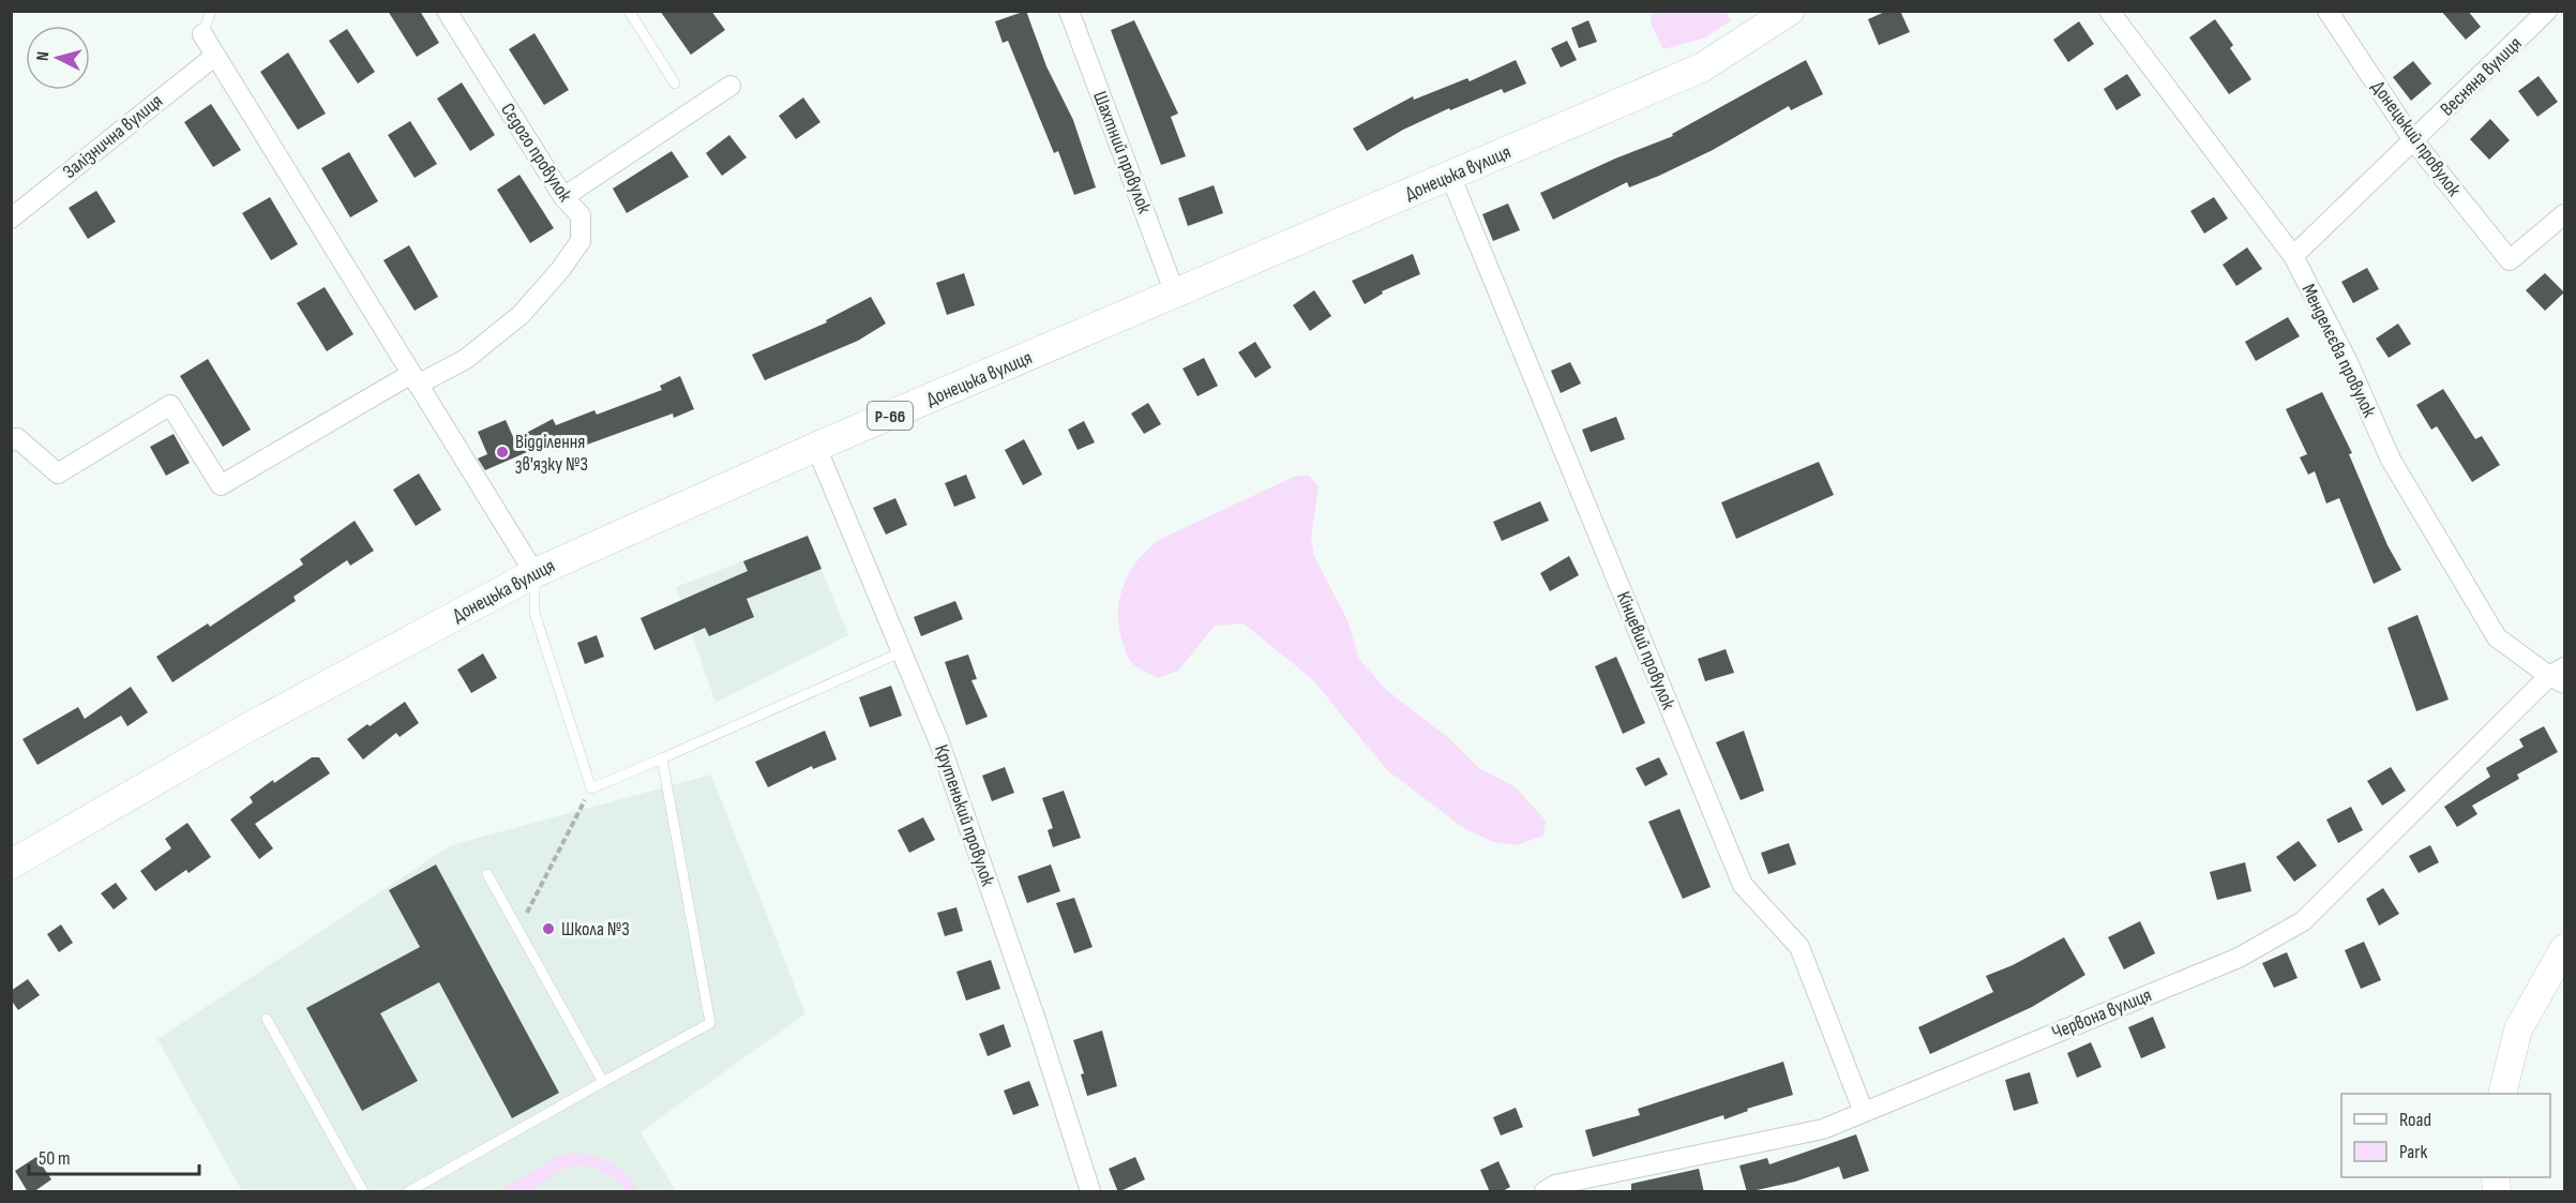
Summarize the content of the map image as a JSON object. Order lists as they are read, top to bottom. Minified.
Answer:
{"streets":{"main road":["Донецька вулиця","Р-66"],"street":["Весняна вулиця","Залізнична вулиця","Донецький провулок","Сєдого провулок","Шахтний провулок","Менделєєва провулок","Кінцевий провулок","Крутенький провулок","Червона вулиця"]},"crossings":[["Весняна вулиця","Донецький провулок"],["Весняна вулиця","Менделєєва провулок"],["Шахтний провулок","Донецька вулиця"],["Донецька вулиця","Кінцевий провулок"],["Донецька вулиця","Крутенький провулок"],["Менделєєва провулок","Червона вулиця"],["Кінцевий провулок","Червона вулиця"]],"places":["Відділення зв'язку №3","Школа №3"],"legend":["Road","Park"],"scale_bar":"50 m","north":"left"}
